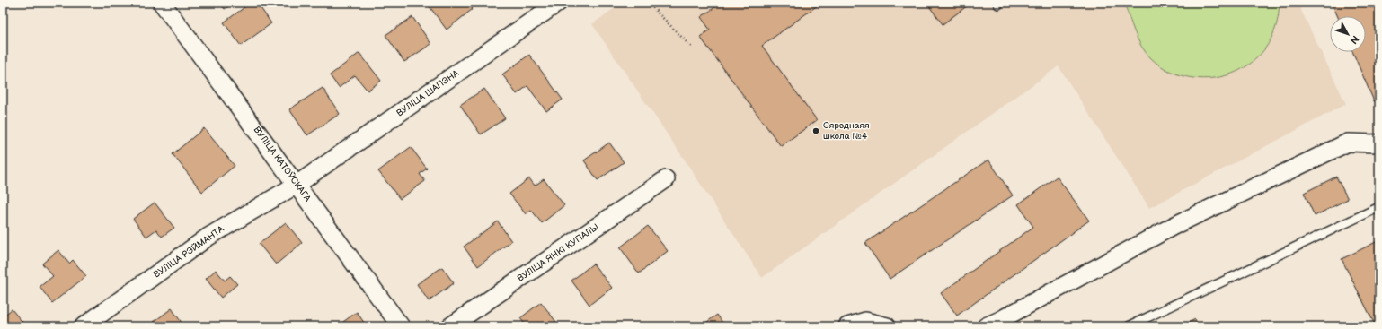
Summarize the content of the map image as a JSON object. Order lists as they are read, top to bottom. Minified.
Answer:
{"streets":{"street":["ВУЛІЦА ШАПЭНА","ВУЛІЦА КАТОЎСКАГА","ВУЛІЦА РЭЙМАНТА","ВУЛІЦА ЯНКІ КУПАЛЫ"]},"crossings":[["ВУЛІЦА ШАПЭНА","ВУЛІЦА КАТОЎСКАГА"],["ВУЛІЦА ШАПЭНА","ВУЛІЦА РЭЙМАНТА"],["ВУЛІЦА КАТОЎСКАГА","ВУЛІЦА РЭЙМАНТА"]],"places":["Сярэднаяя школа №4"],"north":"bottom right"}
